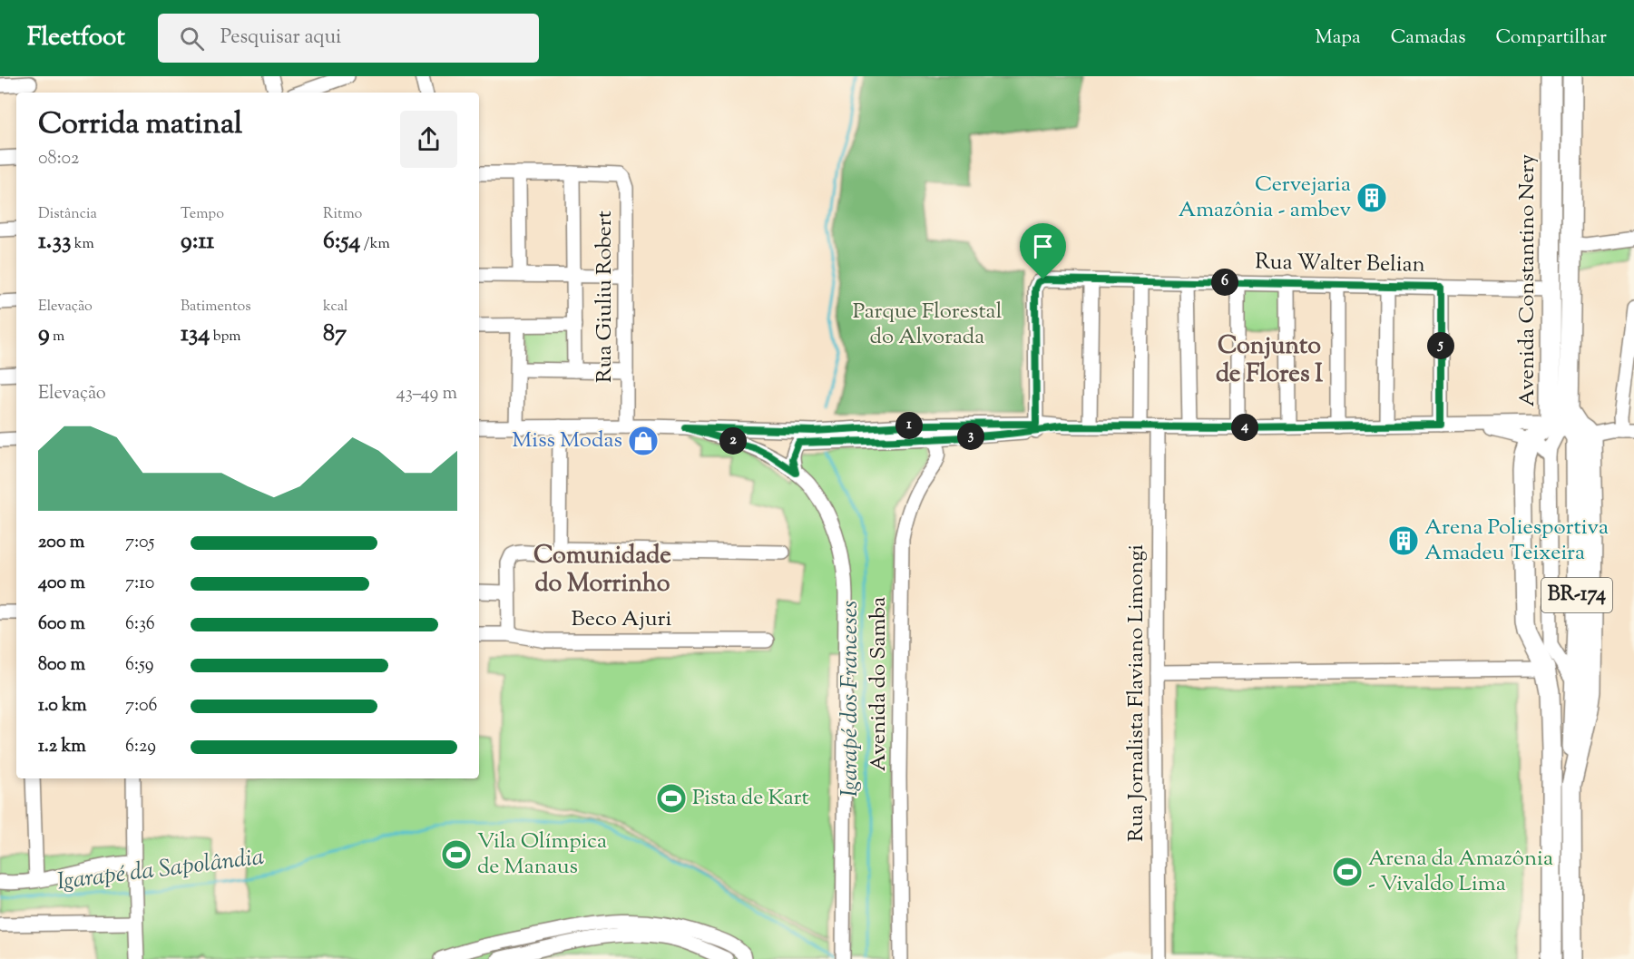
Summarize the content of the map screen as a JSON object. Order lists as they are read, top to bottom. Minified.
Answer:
{"streets":{"highway":["Avenida Constantino Nery","BR-174"],"street":["Rua Walter Belian","Rua Giuliu Robert","Beco Ajuri","Avenida do Samba","Rua Jornalista Flaviano Limongi"]},"crossings":[["Rua Walter Belian","Avenida Constantino Nery"],["Avenida Constantino Nery","BR-174"]],"districts":["Conjunto de Flores I","Comunidade do Morrinho"],"water":["Igarapé dos Franceses","Igarapé da Sapolândia"],"parks":["Parque Florestal do Alvorada"],"places":{"building":["Cervejaria Amazônia - ambev","Arena Poliesportiva Amadeu Teixeira"],"shop":["Miss Modas"],"sports":["Pista de Kart","Vila Olímpica de Manaus","Arena da Amazônia - Vivaldo Lima"]},"page":{"header":"Fleetfoot","search":"Pesquisar aqui","nav":["Mapa","Camadas","Compartilhar"],"heading":["Corrida matinal","08:02"],"stats":[["Distância","1.33 km"],["Tempo","9:11"],["Ritmo","6:54 /km"],["Elevação","9 m"],["Batimentos","134 bpm"],["kcal","87"]],"pins":["6","5","1","4","3","2"],"chart":["Elevação","43–49 m"],"list":[{"name":"200 m","note":"7:05"},{"name":"400 m","note":"7:10"},{"name":"600 m","note":"6:36"},{"name":"800 m","note":"6:59"},{"name":"1.0 km","note":"7:06"},{"name":"1.2 km","note":"6:29"}]}}
